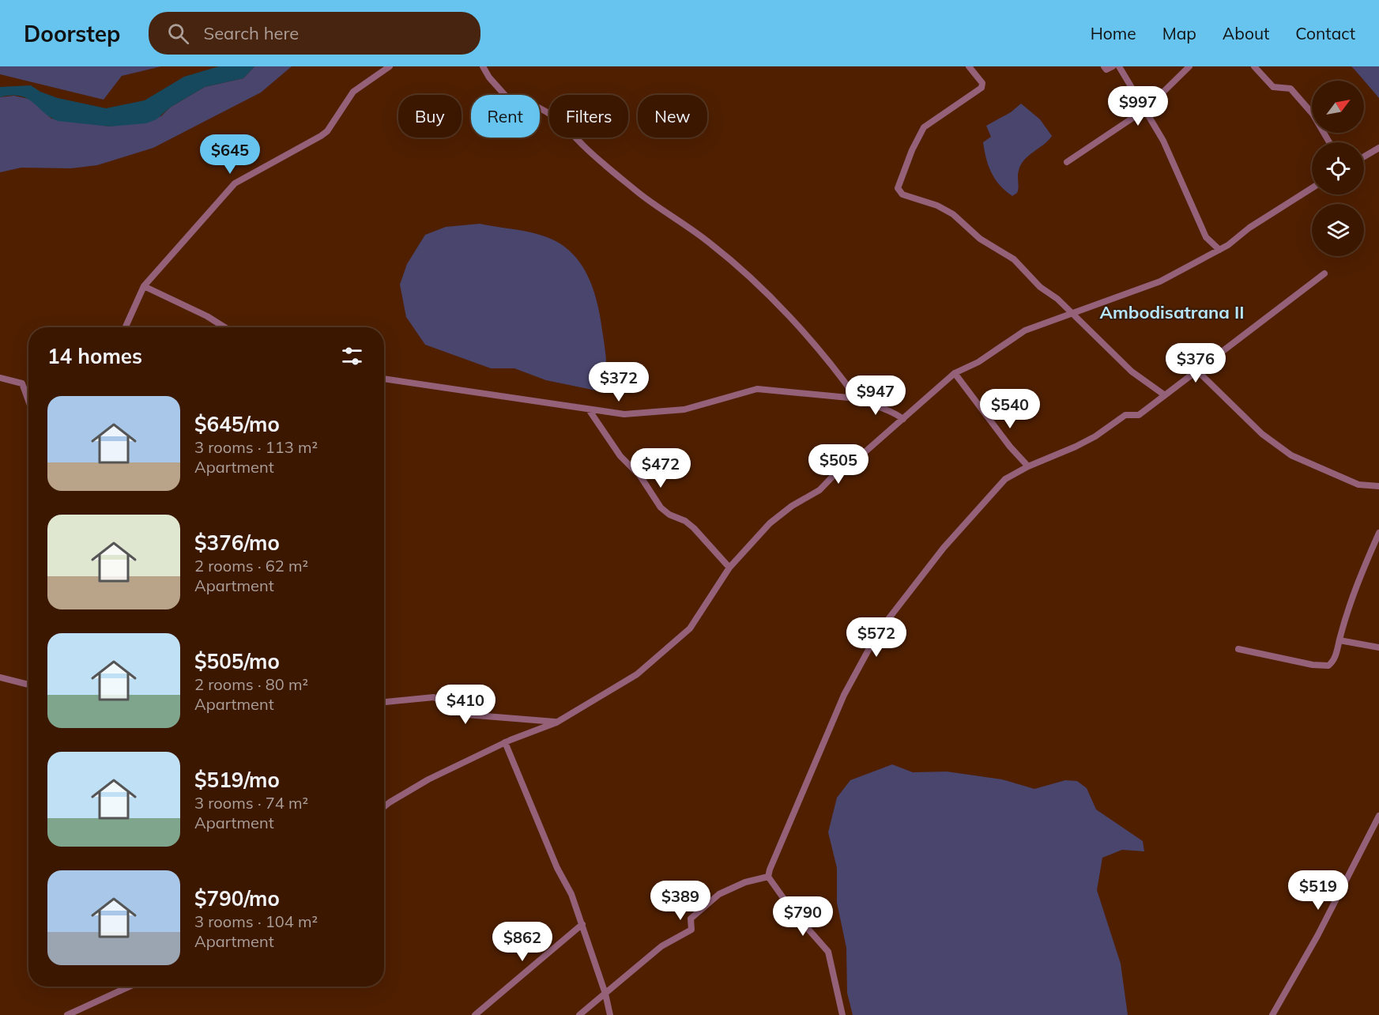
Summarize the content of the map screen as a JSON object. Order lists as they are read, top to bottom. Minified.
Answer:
{"districts":["Ambodisatrana II"],"north":"top right","page":{"header":"Doorstep","search":"Search here","nav":["Home","Map","About","Contact"],"price":["$997","$645","$376","$372","$947","$540","$505","$472","$572","$410","$519","$389","$790","$862"],"chip":["Buy","Rent","Filters","New"],"heading":"14 homes","list":[{"name":"$645/mo","note":"3 rooms · 113 m² · Apartment"},{"name":"$376/mo","note":"2 rooms · 62 m² · Apartment"},{"name":"$505/mo","note":"2 rooms · 80 m² · Apartment"},{"name":"$519/mo","note":"3 rooms · 74 m² · Apartment"},{"name":"$790/mo","note":"3 rooms · 104 m² · Apartment"}]}}
